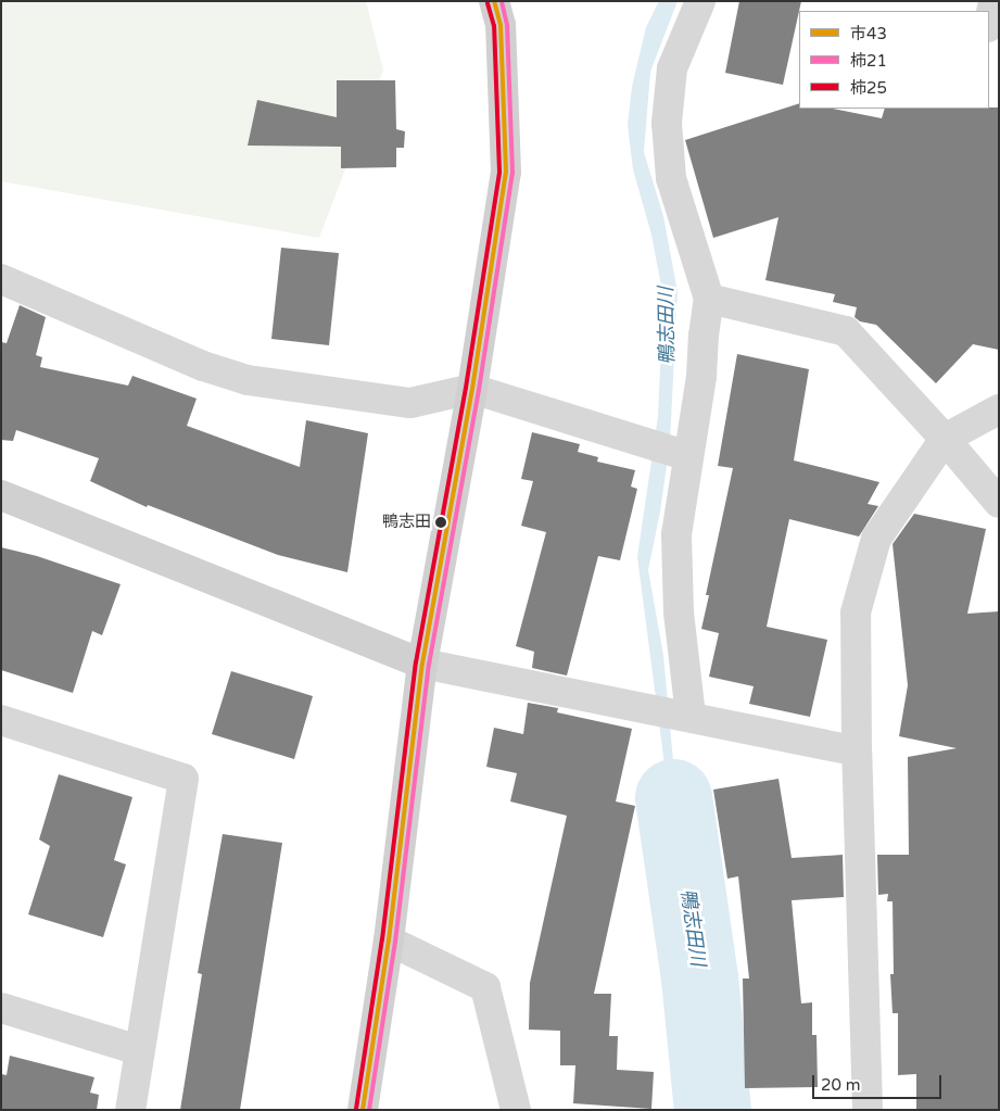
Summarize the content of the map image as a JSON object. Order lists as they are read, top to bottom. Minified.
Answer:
{"water":["鴨志田川"],"places":["鴨志田"],"lines":["transit line 市43","transit line 柿21","transit line 柿25"],"legend":["市43","柿21","柿25"],"scale_bar":"20 m"}
